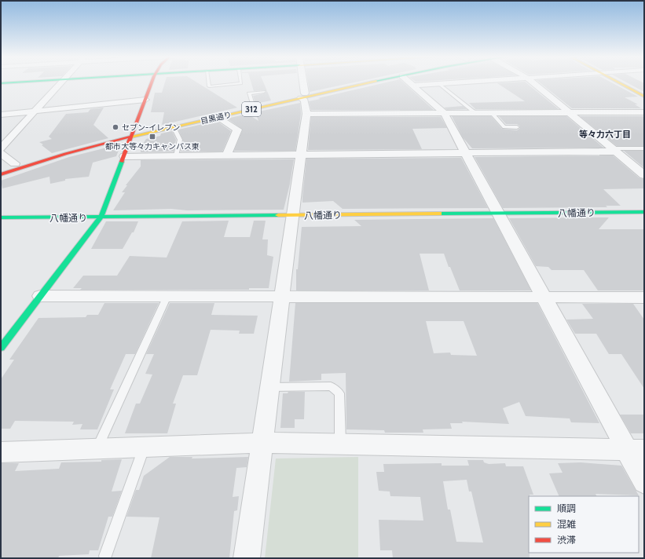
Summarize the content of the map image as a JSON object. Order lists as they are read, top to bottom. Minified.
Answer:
{"streets":{"street":["312","目黒通り","八幡通り"]},"districts":["等々力六丁目"],"places":{"other":["セブン-イレブン"],"transit":["都市大等々力キャンパス東"]},"legend":["順調","混雑","渋滞"]}
